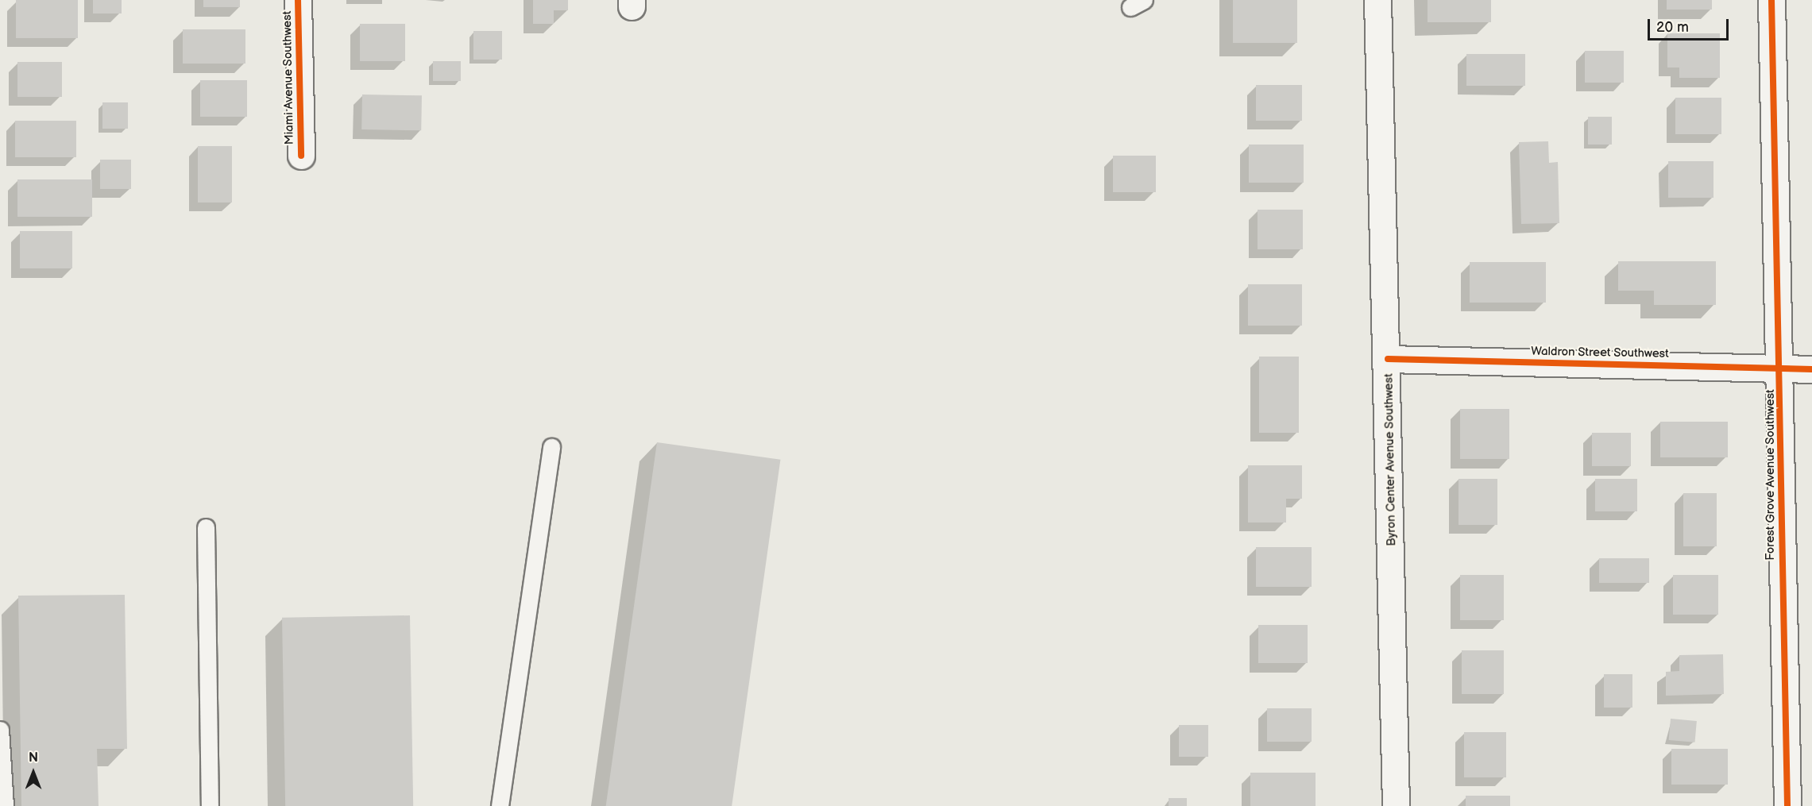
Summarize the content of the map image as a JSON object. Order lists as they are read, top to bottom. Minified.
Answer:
{"streets":{"street":["Miami Avenue Southwest","Waldron Street Southwest","Byron Center Avenue Southwest","Forest Grove Avenue Southwest"]},"crossings":[["Waldron Street Southwest","Byron Center Avenue Southwest"],["Waldron Street Southwest","Forest Grove Avenue Southwest"]],"scale_bar":"20 m","north":"top"}
